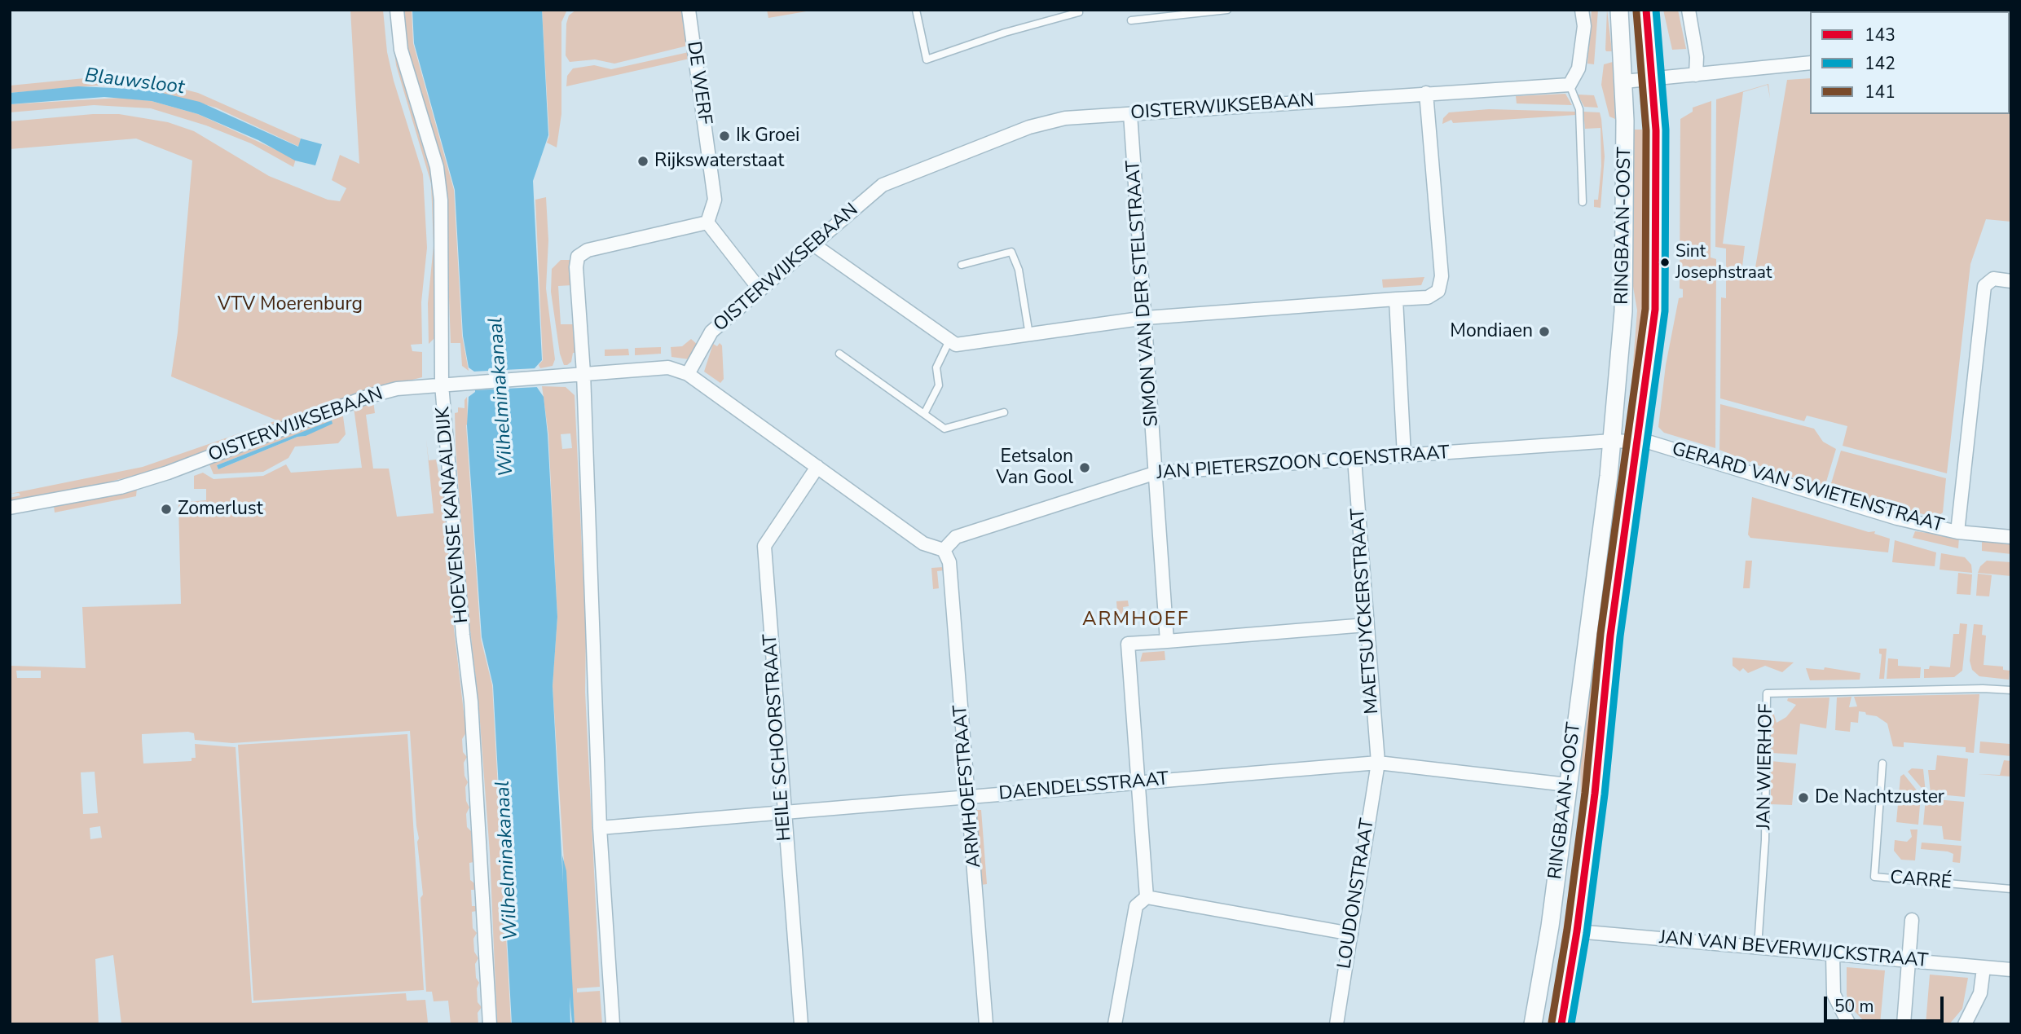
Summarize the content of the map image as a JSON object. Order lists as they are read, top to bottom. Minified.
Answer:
{"streets":{"main road":["RINGBAAN-OOST"],"street":["DE WERF","OISTERWIJKSEBAAN","SIMON VAN DER STELSTRAAT","JAN PIETERSZOON COENSTRAAT","GERARD VAN SWIETENSTRAAT","HOEVENSE KANAALDIJK","MAETSUYCKERSTRAAT","HEILE SCHOORSTRAAT","ARMHOEFSTRAAT","DAENDELSSTRAAT","LOUDONSTRAAT","JAN VAN BEVERWIJCKSTRAAT"],"lane":["JAN WIERHOF","CARRÉ"]},"crossings":[["OISTERWIJKSEBAAN","SIMON VAN DER STELSTRAAT"],["OISTERWIJKSEBAAN","HOEVENSE KANAALDIJK"],["RINGBAAN-OOST","JAN PIETERSZOON COENSTRAAT"],["RINGBAAN-OOST","GERARD VAN SWIETENSTRAAT"],["RINGBAAN-OOST","DAENDELSSTRAAT"],["RINGBAAN-OOST","JAN VAN BEVERWIJCKSTRAAT"],["SIMON VAN DER STELSTRAAT","JAN PIETERSZOON COENSTRAAT"],["JAN PIETERSZOON COENSTRAAT","MAETSUYCKERSTRAAT"],["JAN PIETERSZOON COENSTRAAT","ARMHOEFSTRAAT"],["MAETSUYCKERSTRAAT","DAENDELSSTRAAT"],["MAETSUYCKERSTRAAT","LOUDONSTRAAT"],["HEILE SCHOORSTRAAT","DAENDELSSTRAAT"],["JAN WIERHOF","JAN VAN BEVERWIJCKSTRAAT"],["ARMHOEFSTRAAT","DAENDELSSTRAAT"],["DAENDELSSTRAAT","LOUDONSTRAAT"]],"districts":["ARMHOEF"],"water":["Blauwsloot","Wilhelminakanaal"],"parks":["VTV Moerenburg"],"places":["Ik Groei","Rijkswaterstaat","Sint Josephstraat","Mondiaen","Eetsalon Van Gool","Zomerlust","De Nachtzuster"],"lines":["transit line 143","transit line 142","transit line 141"],"legend":["143","142","141"],"scale_bar":"50 m"}
